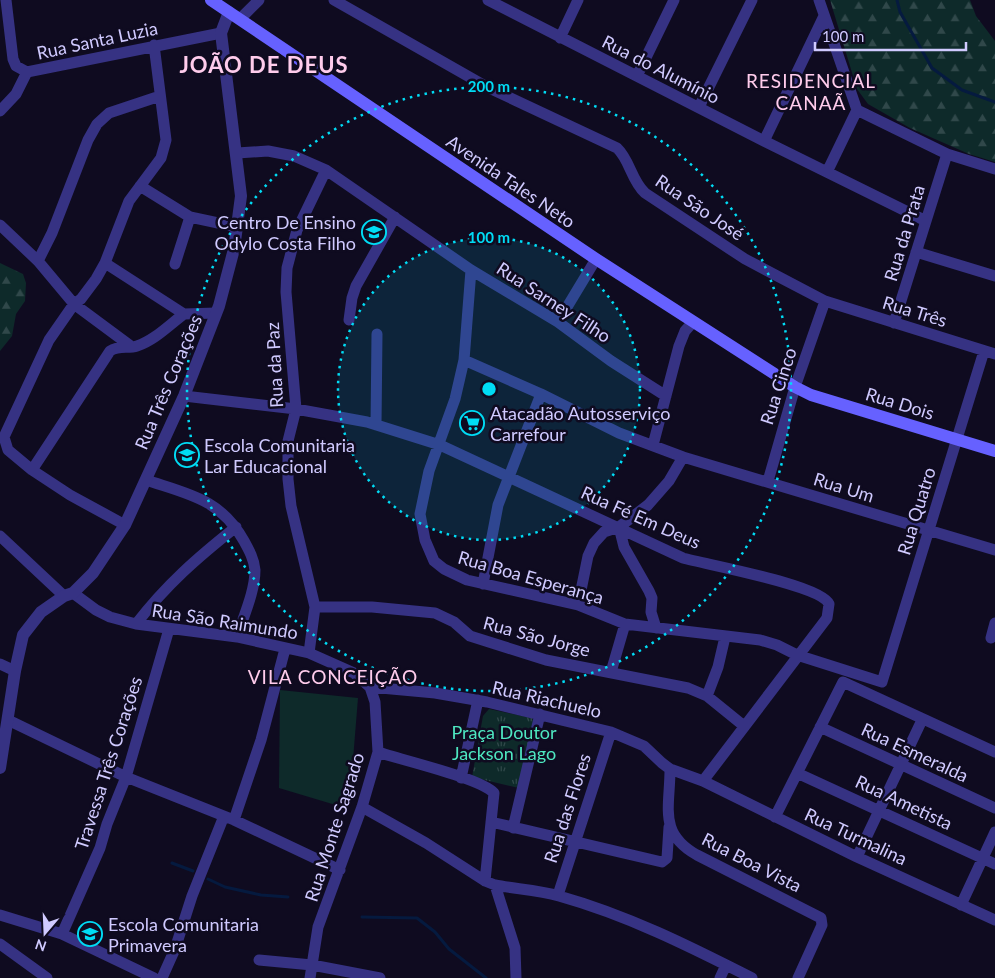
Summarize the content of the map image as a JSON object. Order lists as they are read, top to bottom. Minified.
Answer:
{"streets":{"main road":["Avenida Tales Neto","Rua Dois"],"street":["Rua Santa Luzia","Rua do Alumínio","Rua São José","Rua da Prata","Rua Sarney Filho","Rua Três","Rua da Paz","Rua Três Corações","Rua Cinco","Rua Um","Rua Quatro","Rua Fé Em Deus","Rua Boa Esperança","Rua São Raimundo","Rua São Jorge","Rua Riachuelo","Rua Esmeralda","Travessa Três Corações","Rua Ametista","Rua das Flores","Rua Monte Sagrado","Rua Turmalina","Rua Boa Vista"]},"crossings":[["Rua Santa Luzia","Rua Três Corações"],["Rua do Alumínio","Rua da Prata"],["Avenida Tales Neto","Rua Três Corações"],["Avenida Tales Neto","Rua Cinco"],["Avenida Tales Neto","Rua Dois"],["Rua São José","Rua Três"],["Rua São José","Rua Cinco"],["Rua da Prata","Rua Três"],["Rua Sarney Filho","Rua da Paz"],["Rua Sarney Filho","Rua Três Corações"],["Rua Sarney Filho","Rua Boa Esperança"],["Rua Três","Rua Cinco"],["Rua Três","Rua Quatro"],["Rua da Paz","Rua Fé Em Deus"],["Rua da Paz","Rua São Raimundo"],["Rua da Paz","Rua São Jorge"],["Rua Três Corações","Rua Fé Em Deus"],["Rua Três Corações","Rua São Raimundo"],["Rua Cinco","Rua Dois"],["Rua Cinco","Rua Um"],["Rua Dois","Rua Quatro"],["Rua Um","Rua Quatro"],["Rua Um","Rua Boa Esperança"],["Rua Quatro","Rua Boa Esperança"],["Rua Fé Em Deus","Rua Boa Esperança"],["Rua São Raimundo","Rua Riachuelo"],["Rua São Raimundo","Travessa Três Corações"],["Rua São Raimundo","Rua Monte Sagrado"],["Rua Riachuelo","Rua das Flores"],["Rua Riachuelo","Rua Monte Sagrado"],["Rua Riachuelo","Rua Turmalina"]],"districts":["JOÃO DE DEUS","RESIDENCIAL CANAÃ","VILA CONCEIÇÃO"],"parks":["Praça Doutor Jackson Lago"],"places":{"school or university":["Centro De Ensino Odylo Costa Filho","Escola Comunitaria Lar Educacional","Escola Comunitaria Primavera"],"supermarket":["Atacadão Autosserviço Carrefour"]},"scale_bar":"100 m","north":"bottom","rings":["200 m","100 m"]}
